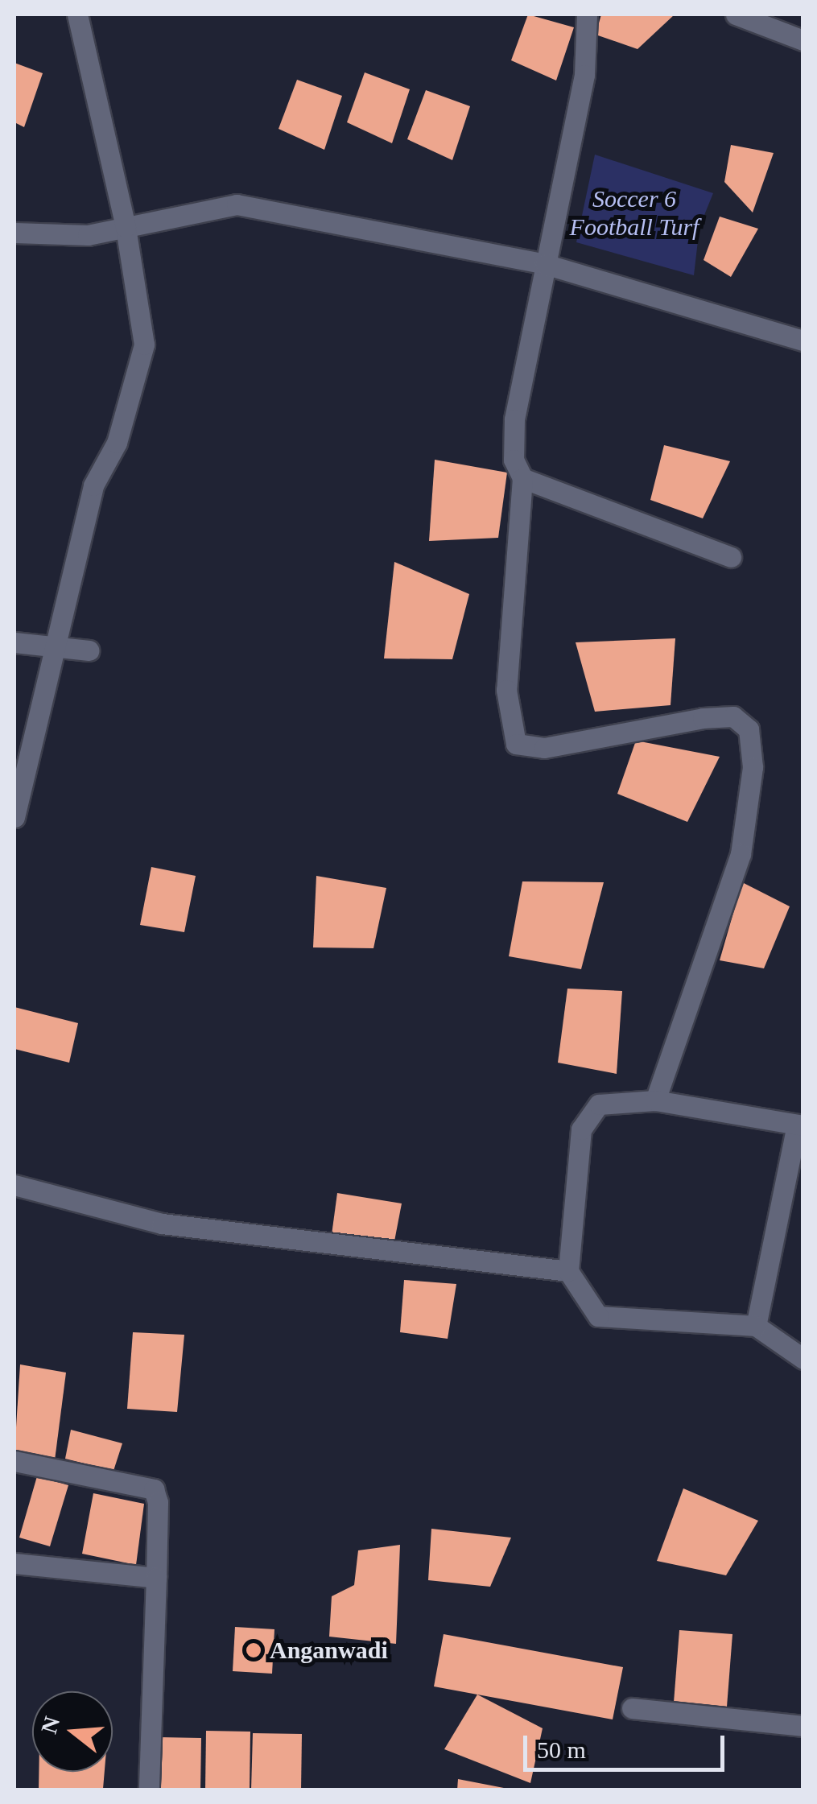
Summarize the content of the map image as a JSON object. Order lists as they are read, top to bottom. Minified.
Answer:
{"parks":["Soccer 6 Football Turf"],"places":["Anganwadi"],"scale_bar":"50 m","north":"left"}
